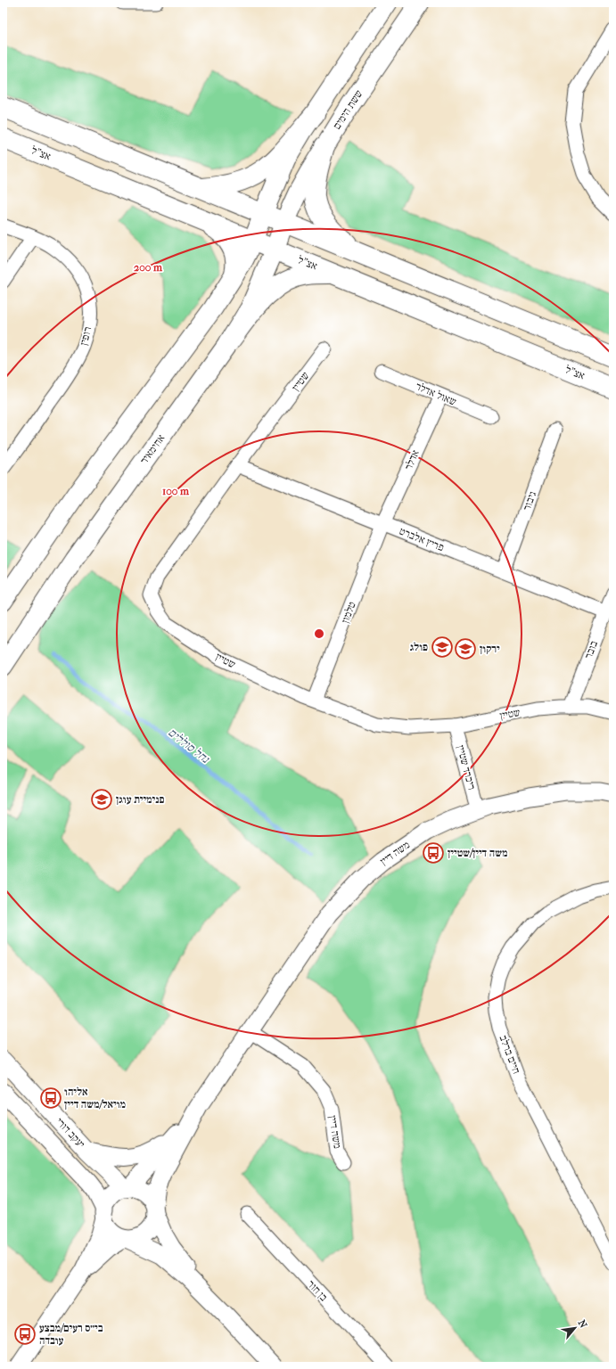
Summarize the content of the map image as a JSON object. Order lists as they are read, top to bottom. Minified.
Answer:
{"streets":{"main road":["ששת הימים","אצ\"ל","אחימאיר"],"street":["רופין","שטיין","שאול אדלר","אדלר","גיבור","פריץ אלברט","טלמון","בובר","ריכרד שטיין","משה דיין","חיים ברלב","יעקב דורי","בן חור"]},"crossings":[["ששת הימים","אחימאיר"],["אצ\"ל","אחימאיר"],["שטיין","פריץ אלברט"],["שטיין","טלמון"],["שטיין","בובר"],["שטיין","ריכרד שטיין"],["שאול אדלר","אדלר"],["אדלר","פריץ אלברט"],["אדלר","טלמון"],["גיבור","פריץ אלברט"],["פריץ אלברט","טלמון"],["פריץ אלברט","בובר"],["ריכרד שטיין","משה דיין"],["משה דיין","יעקב דורי"]],"water":["נחל סוללים"],"places":{"school or university":["פולג","ירקון","פנימיית עוגן"],"bus stop":["משה דיין/שטיין","אליהו מויאל/משה דיין","בי״ס רעים/מבצע עובדה"]},"north":"top right","rings":["200 m","100 m"]}
